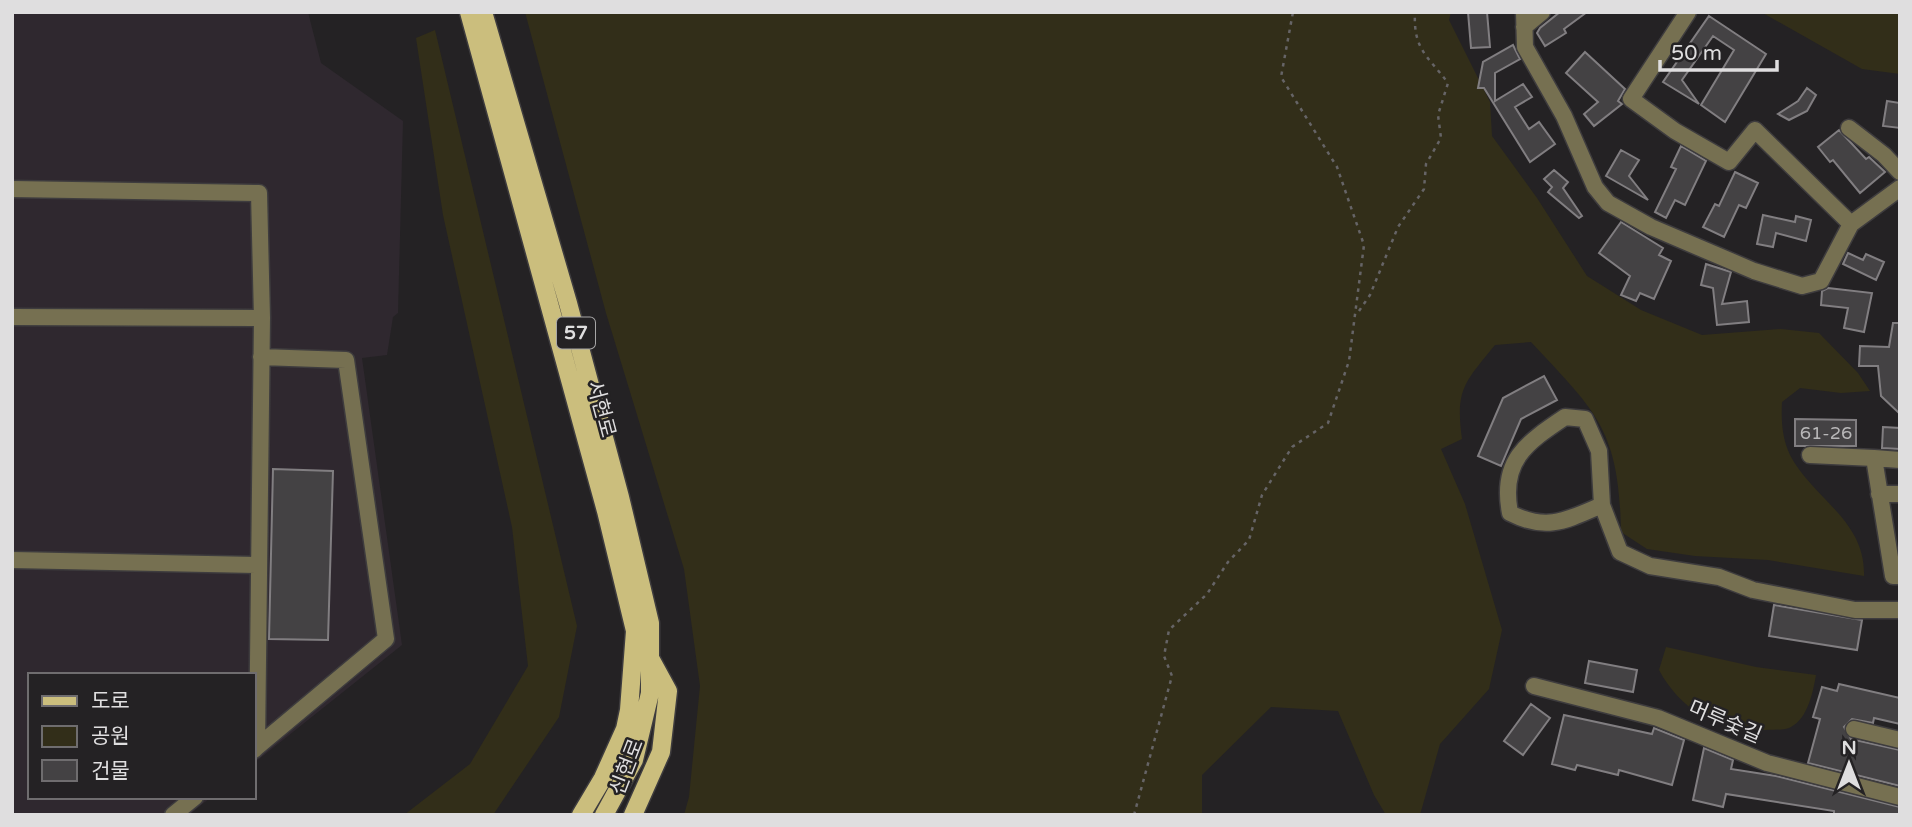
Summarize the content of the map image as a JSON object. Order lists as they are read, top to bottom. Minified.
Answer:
{"streets":{"main road":["57","서현로","신현로"],"street":["머루숯길"]},"crossings":[["서현로","신현로"]],"house_numbers":["61-26"],"legend":["도로","공원","건물"],"scale_bar":"50 m","north":"top"}
